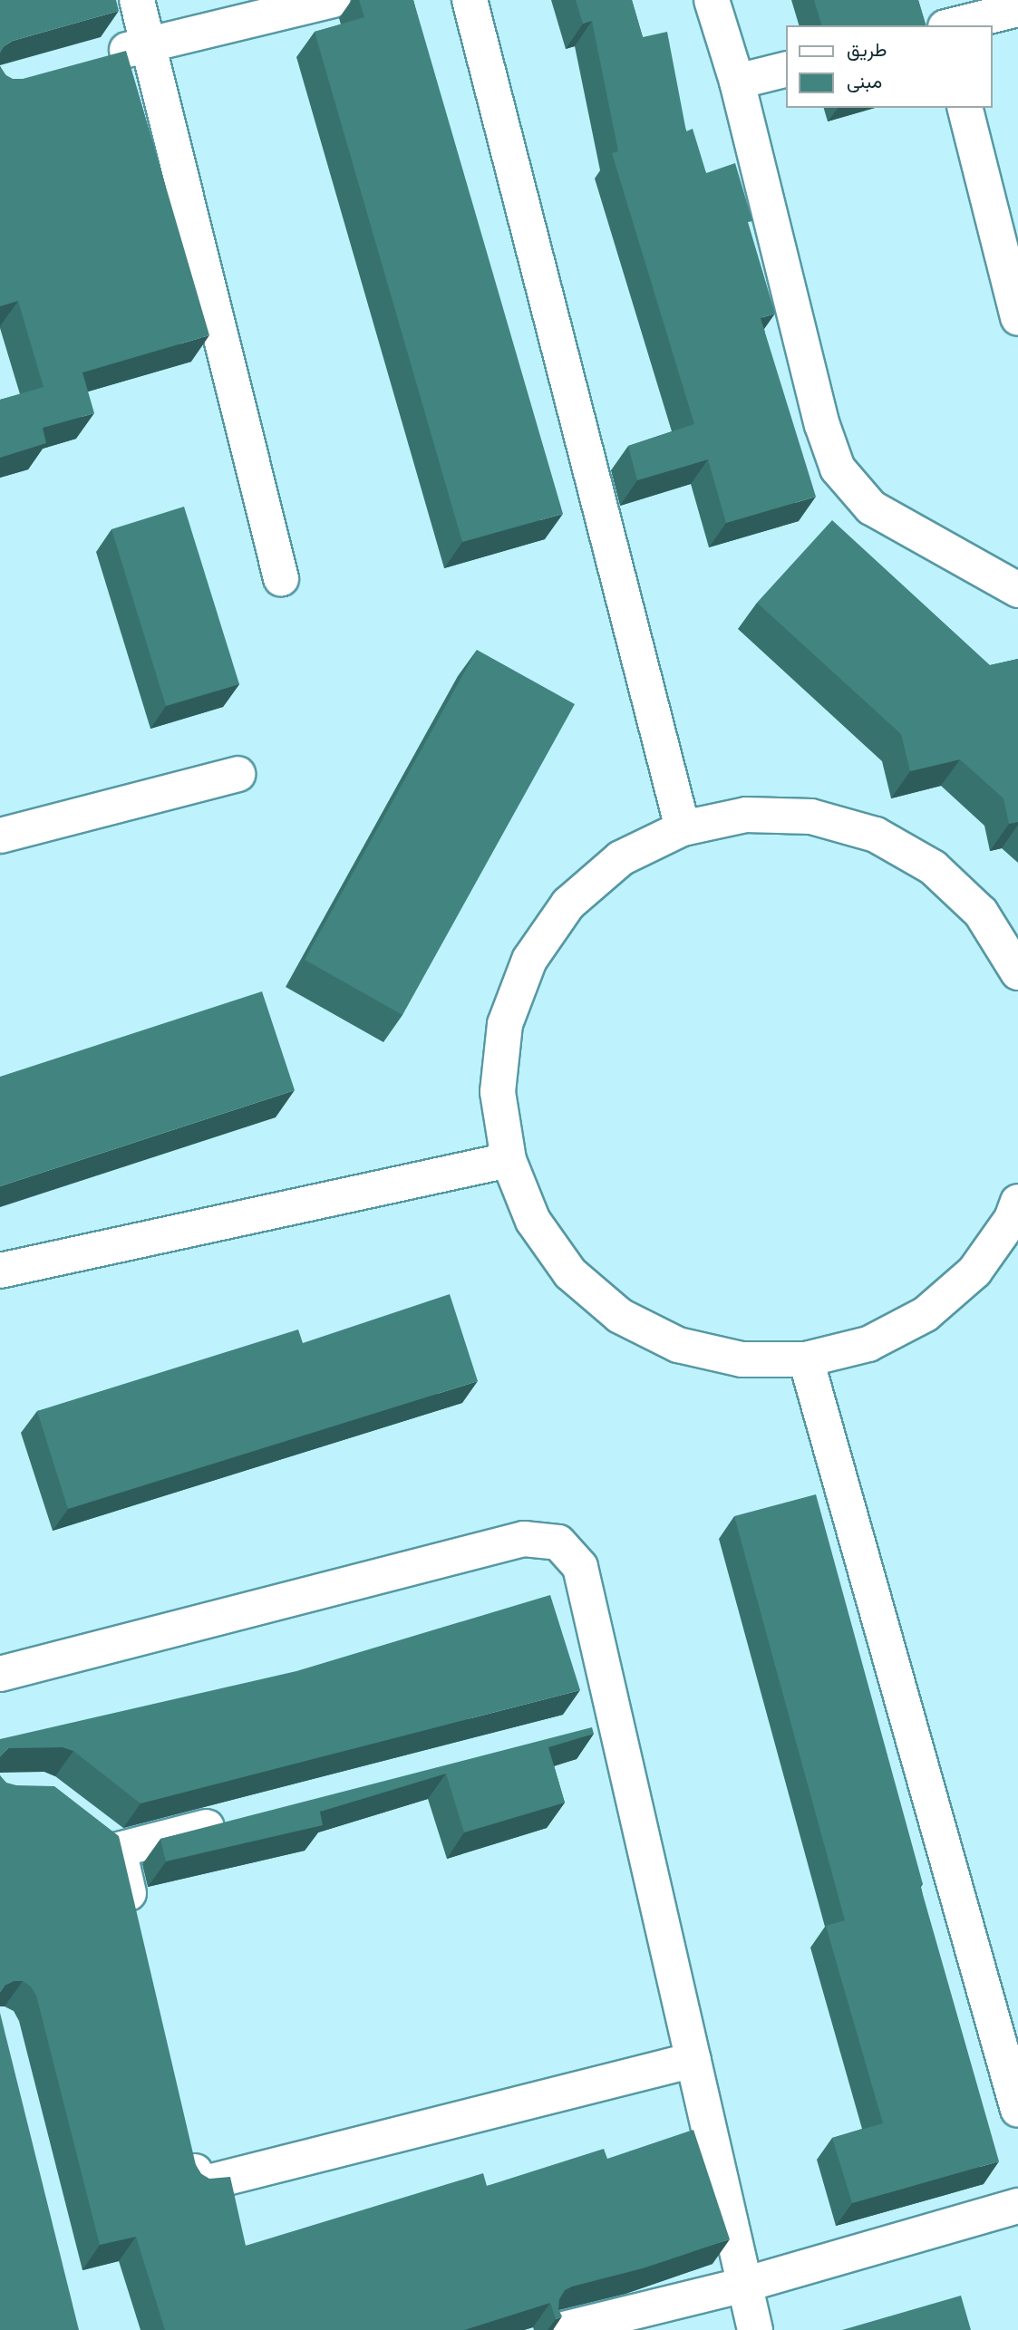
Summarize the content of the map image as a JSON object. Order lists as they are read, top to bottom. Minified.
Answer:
{"legend":["طريق","مبنى"]}
